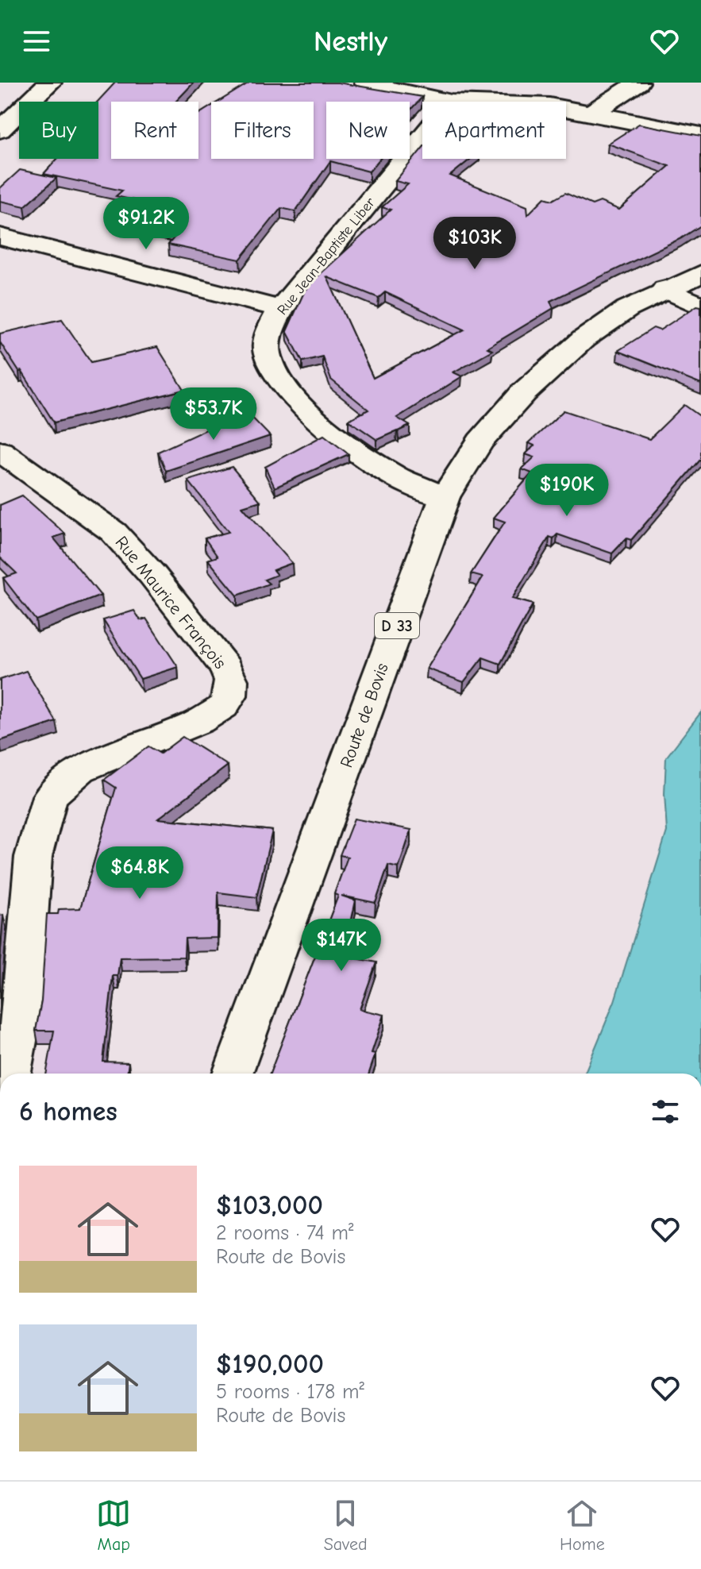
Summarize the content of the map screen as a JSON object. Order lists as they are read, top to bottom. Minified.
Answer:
{"streets":{"street":["Rue Jean-Baptiste Liber","Rue Maurice François","D 33","Route de Bovis"]},"crossings":[["Rue Jean-Baptiste Liber","Route de Bovis"]],"page":{"header":"Nestly","chip":["Buy","Rent","Filters","New","Apartment"],"price":["$91.2K","$103K","$53.7K","$190K","$64.8K","$147K"],"heading":"6 homes","list":[{"name":"$103,000","note":"2 rooms · 74 m² · Route de Bovis"},{"name":"$190,000","note":"5 rooms · 178 m² · Route de Bovis"}],"tabs":["Map","Saved","Home"]}}
